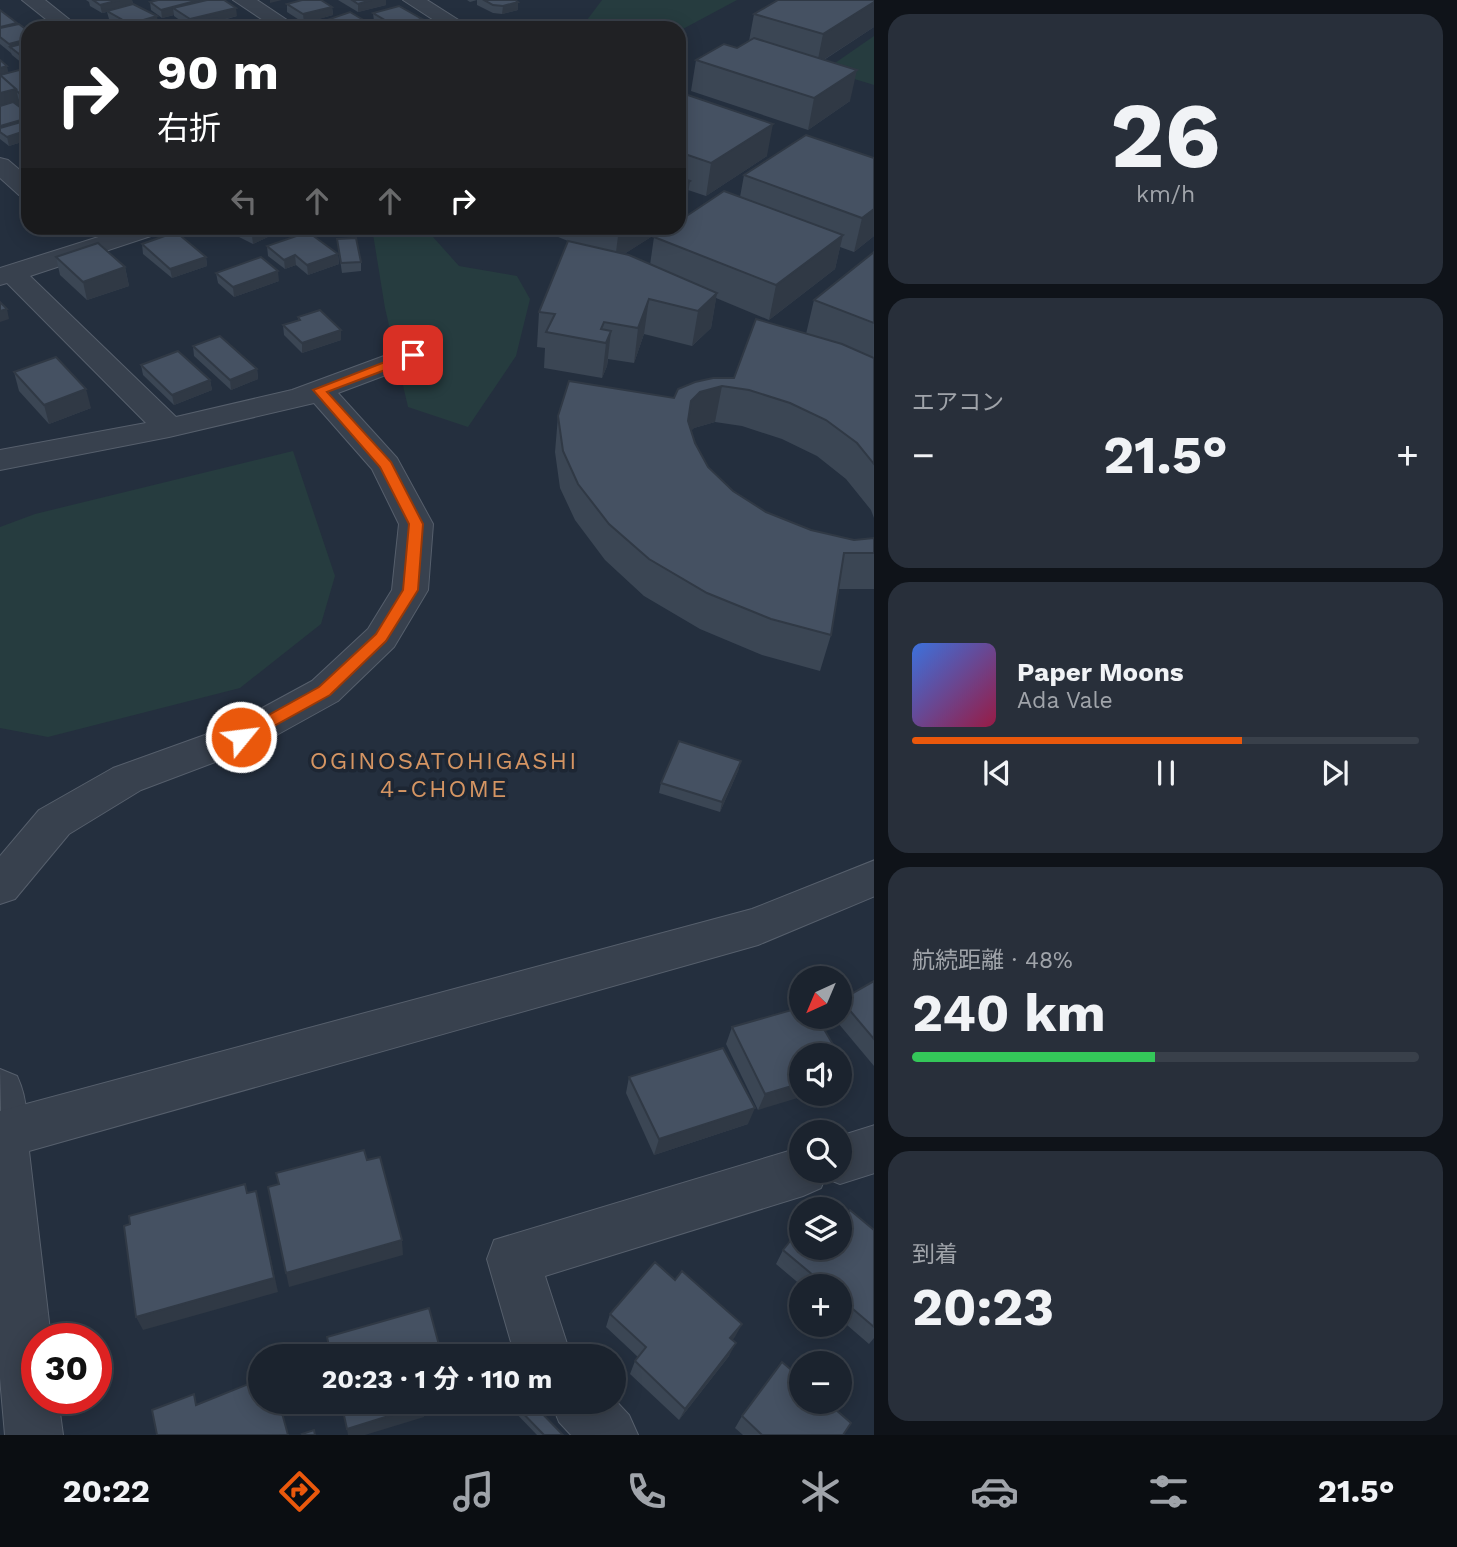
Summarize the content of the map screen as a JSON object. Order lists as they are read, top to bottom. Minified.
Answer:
{"districts":["OGINOSATOHIGASHI 4-CHOME"],"north":"bottom left","page":{"tile":[["26","km/h"],"エアコン",["航続距離 · 48%","240 km"],["到着","20:23"]],"turn":["90 m","右折"],"heat":["−","21.5°","+"],"song":["Paper Moons","Ada Vale"],"map_buttons":["+","−"],"limit":"30","trip":"20:23 · 1 分 · 110 m","tabs":["20:22","21.5°"]}}
